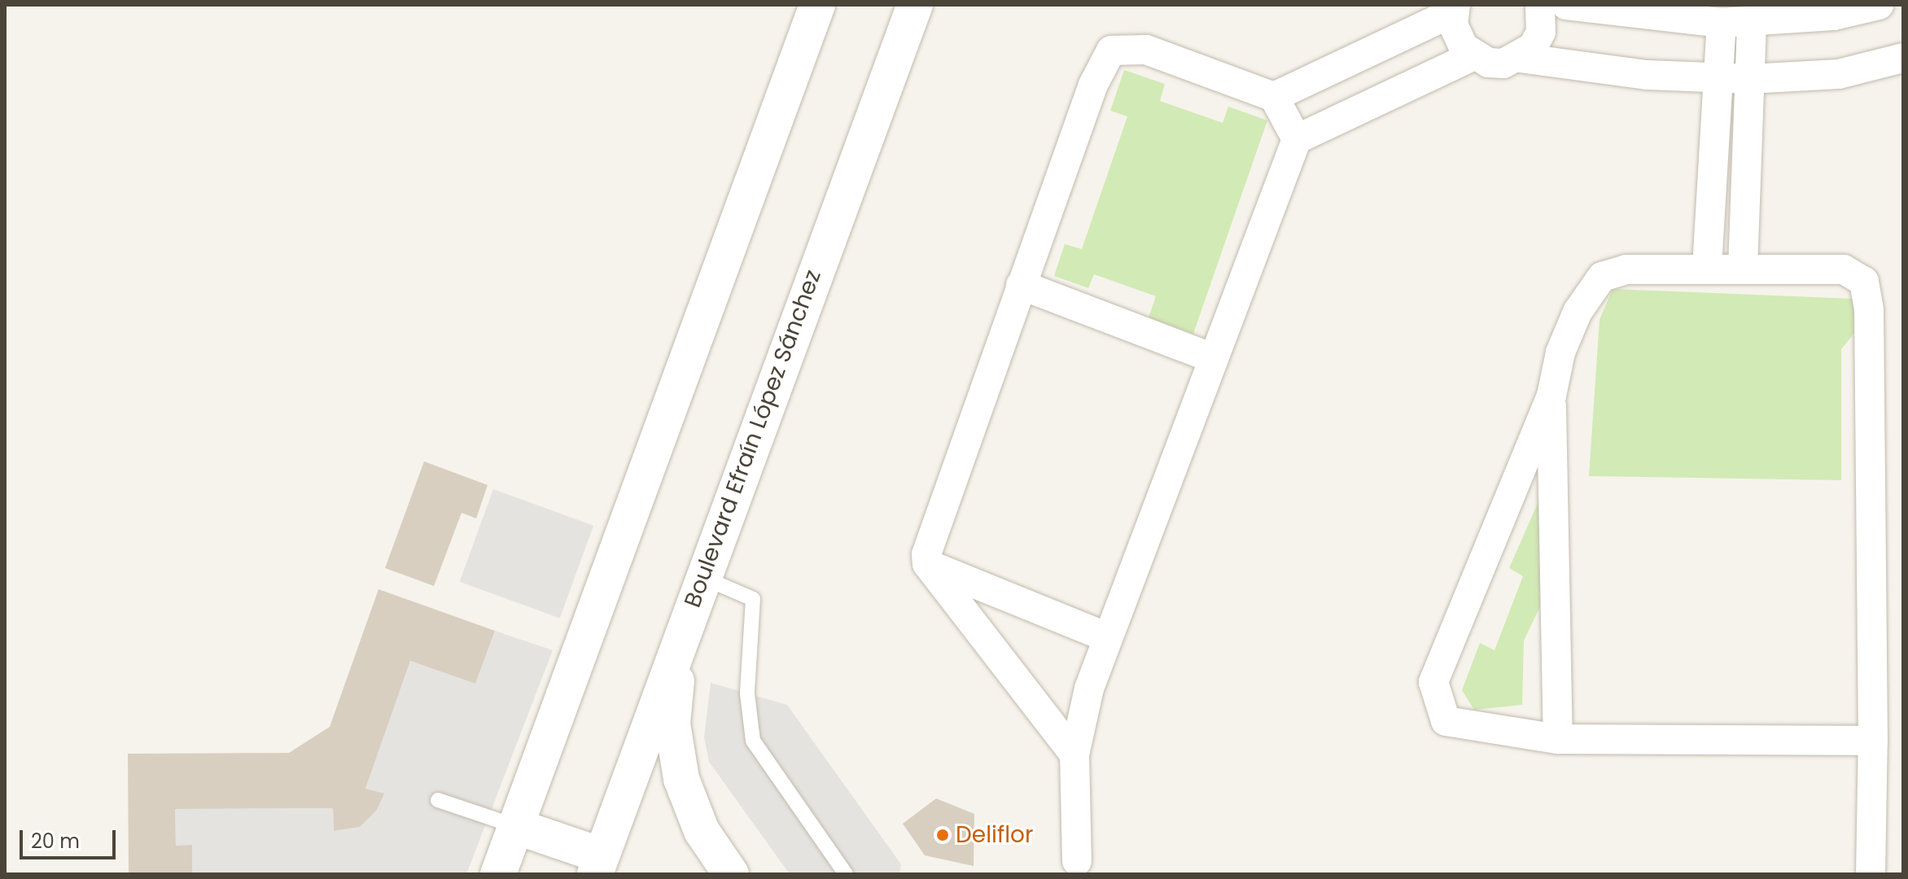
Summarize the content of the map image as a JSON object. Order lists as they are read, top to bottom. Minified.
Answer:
{"streets":{"street":["Boulevard Efraín López Sánchez"]},"places":["Deliflor"],"scale_bar":"20 m"}
